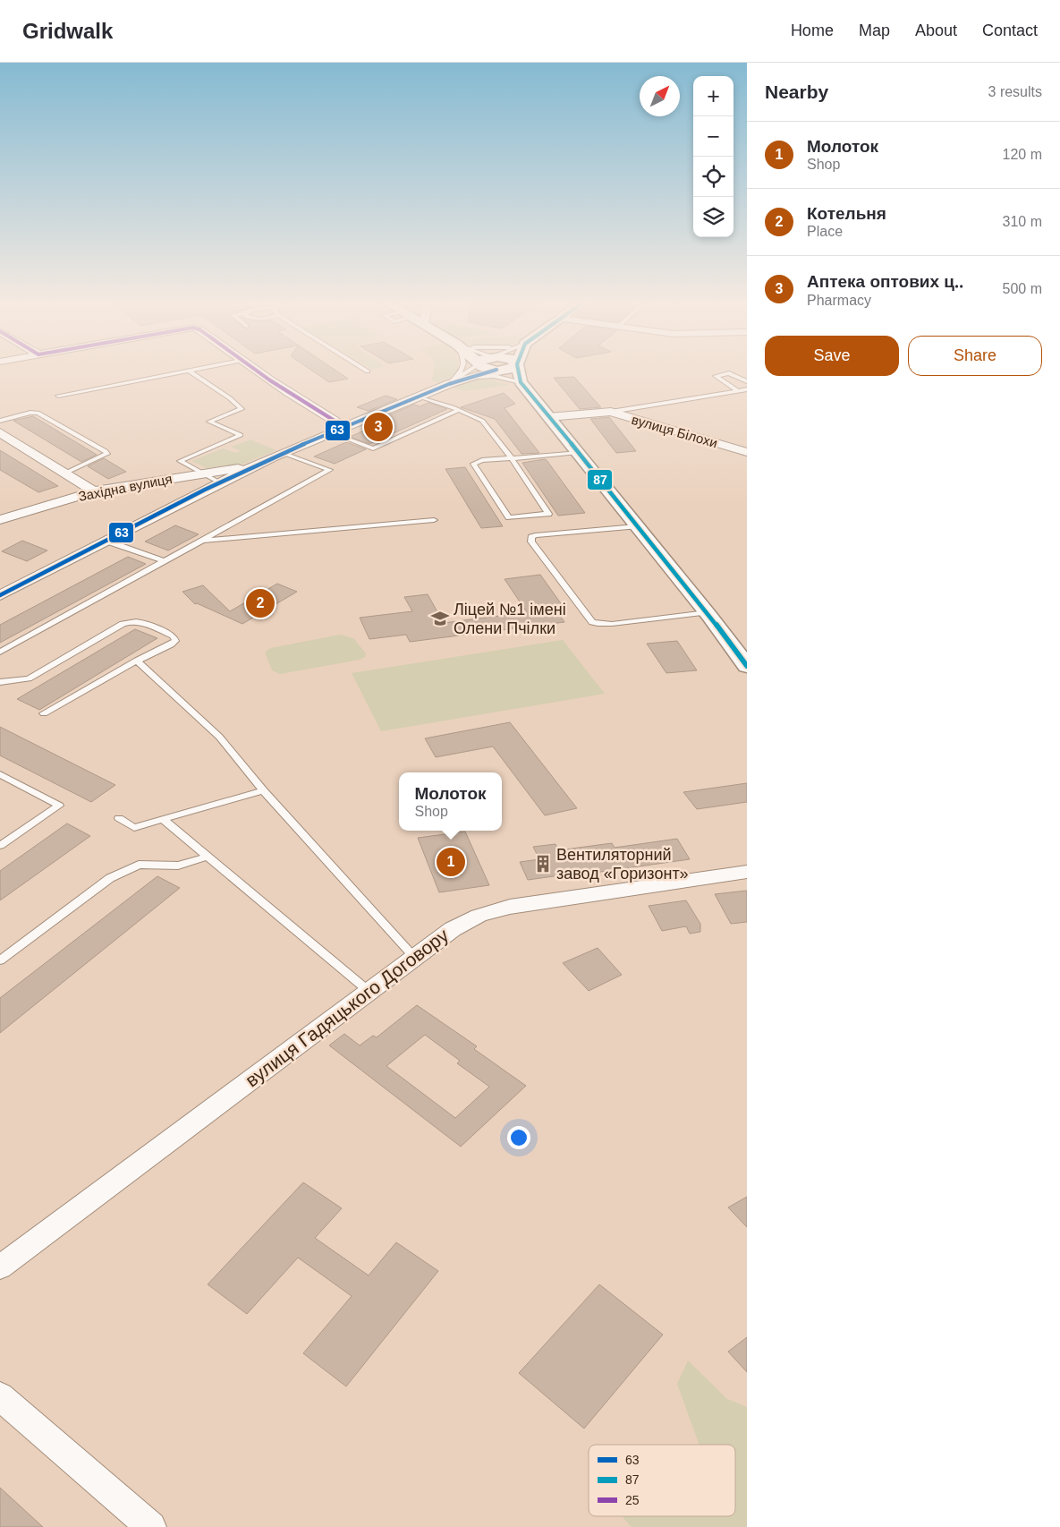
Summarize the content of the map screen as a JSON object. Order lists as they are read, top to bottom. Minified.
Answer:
{"streets":{"street":["вулиця Білохи","Західна вулиця","вулиця Гадяцького Договору"]},"places":{"school or university":["Ліцей №1 імені Олени Пчілки"],"building":["Вентиляторний завод «Горизонт»"]},"lines":["transit line 63","transit line 87","transit line 25"],"legend":["63","87","25"],"north":"top right","page":{"header":"Gridwalk","nav":["Home","Map","About","Contact"],"heading":["Nearby","3 results"],"map_buttons":["+","−"],"list":[{"mark":"1","name":"Молоток","note":"Shop","value":"120 m"},{"mark":"2","name":"Котельня","note":"Place","value":"310 m"},{"mark":"3","name":"Аптека оптових ц‥","note":"Pharmacy","value":"500 m"}],"buttons":["Save","Share"],"pins":["3","2","1"],"popup":["Молоток","Shop"]}}
